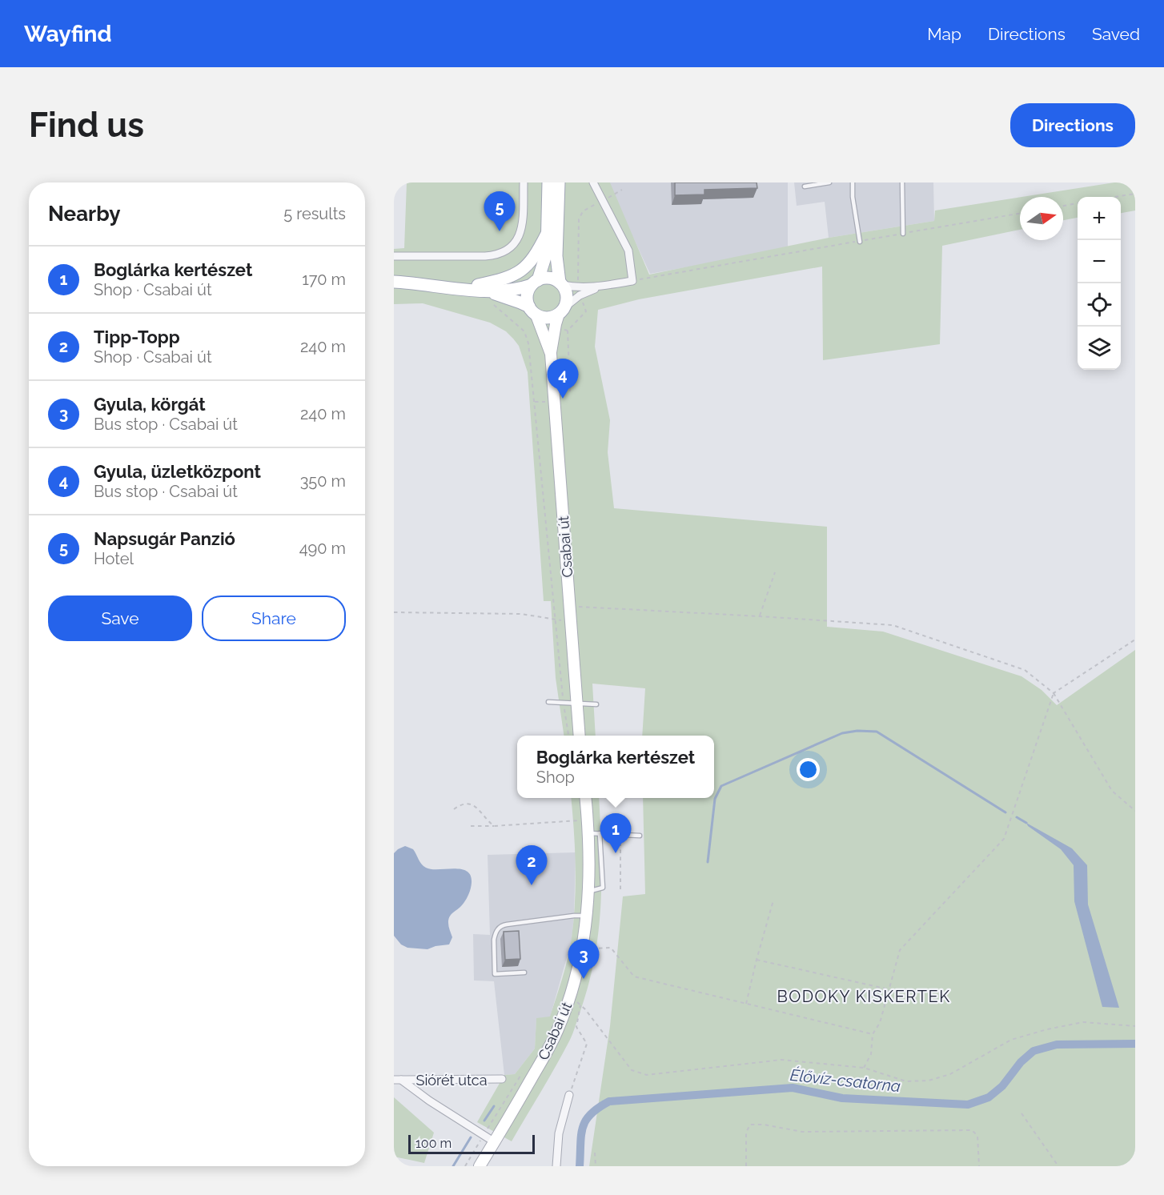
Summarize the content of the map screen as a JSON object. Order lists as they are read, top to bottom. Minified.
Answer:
{"streets":{"street":["Csabai út","Siórét utca"]},"crossings":[["Csabai út","Siórét utca"]],"districts":["BODOKY KISKERTEK"],"water":["Élővíz-csatorna"],"scale_bar":"100 m","north":"right","page":{"header":"Wayfind","nav":["Map","Directions","Saved"],"buttons":["Directions",["Save","Share"]],"title":"Find us","heading":["Nearby","5 results"],"pins":["5","4","1","2","3"],"map_buttons":["+","−"],"list":[{"mark":"1","name":"Boglárka kertészet","note":"Shop · Csabai út","value":"170 m"},{"mark":"2","name":"Tipp-Topp","note":"Shop · Csabai út","value":"240 m"},{"mark":"3","name":"Gyula, körgát","note":"Bus stop · Csabai út","value":"240 m"},{"mark":"4","name":"Gyula, üzletközpont","note":"Bus stop · Csabai út","value":"350 m"},{"mark":"5","name":"Napsugár Panzió","note":"Hotel","value":"490 m"}],"popup":["Boglárka kertészet","Shop"],"scale":"100 m"}}
